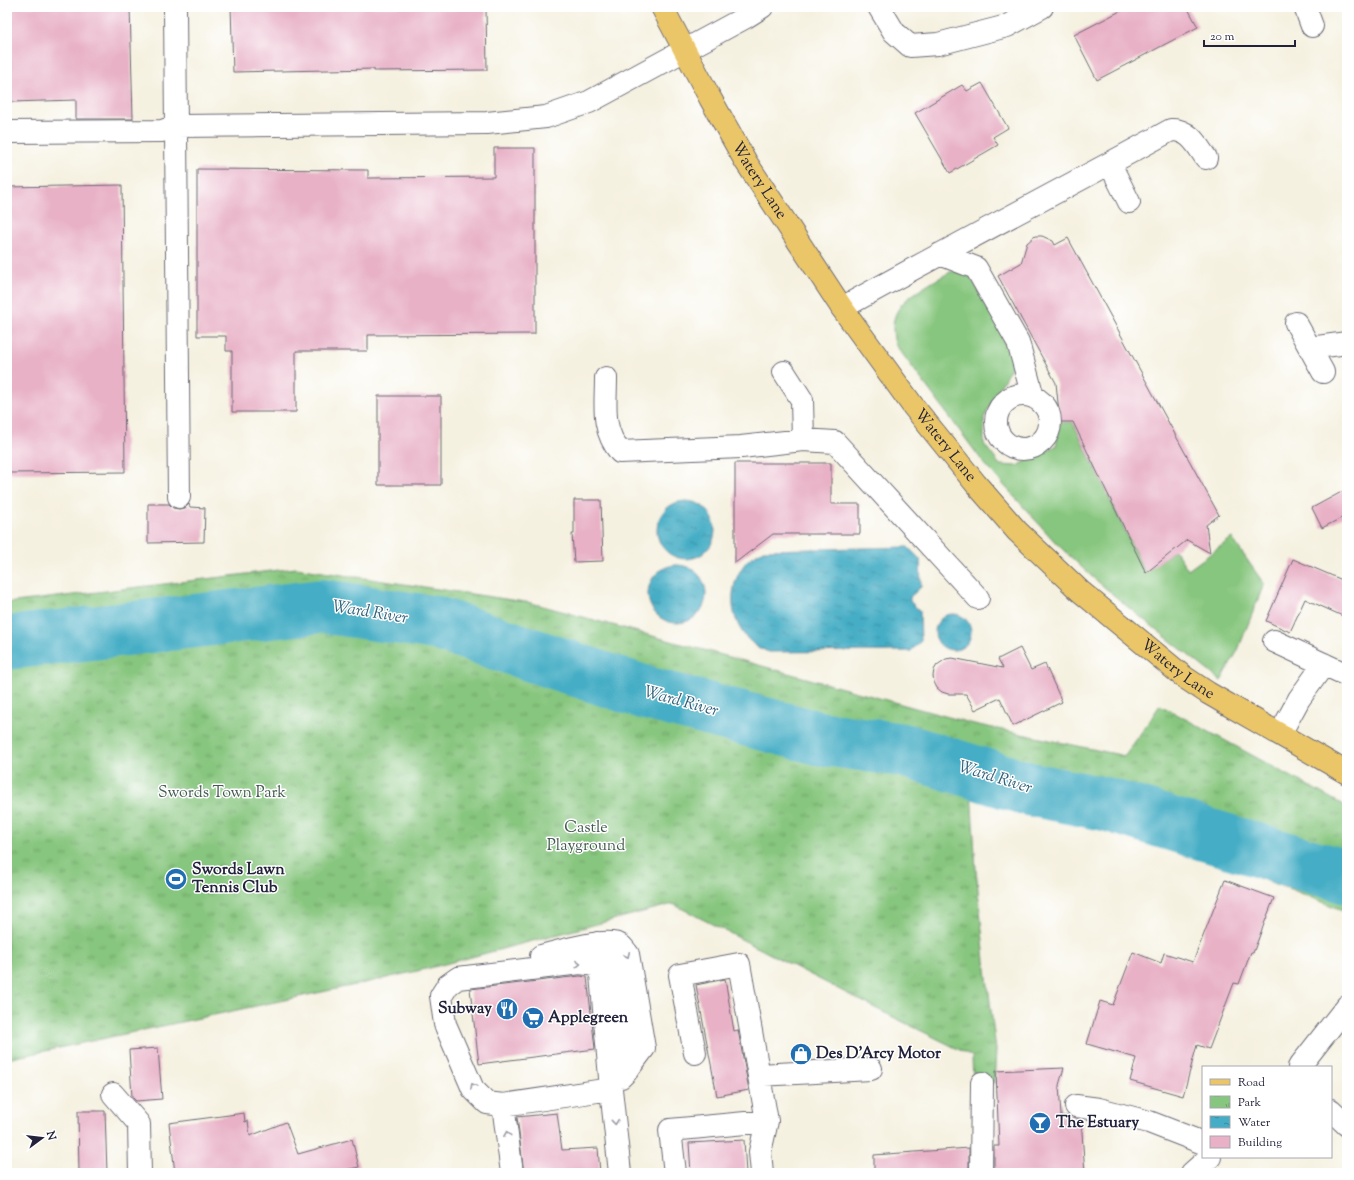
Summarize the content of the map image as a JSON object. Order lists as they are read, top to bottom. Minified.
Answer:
{"streets":{"main road":["Watery Lane"]},"water":["Ward River"],"parks":["Swords Town Park","Castle Playground"],"places":{"sports":["Swords Lawn Tennis Club"],"restaurant":["Subway"],"supermarket":["Applegreen"],"shop":["Des D'Arcy Motor"],"bar":["The Estuary"]},"legend":["Road","Park","Water","Building"],"scale_bar":"20 m","north":"right"}
